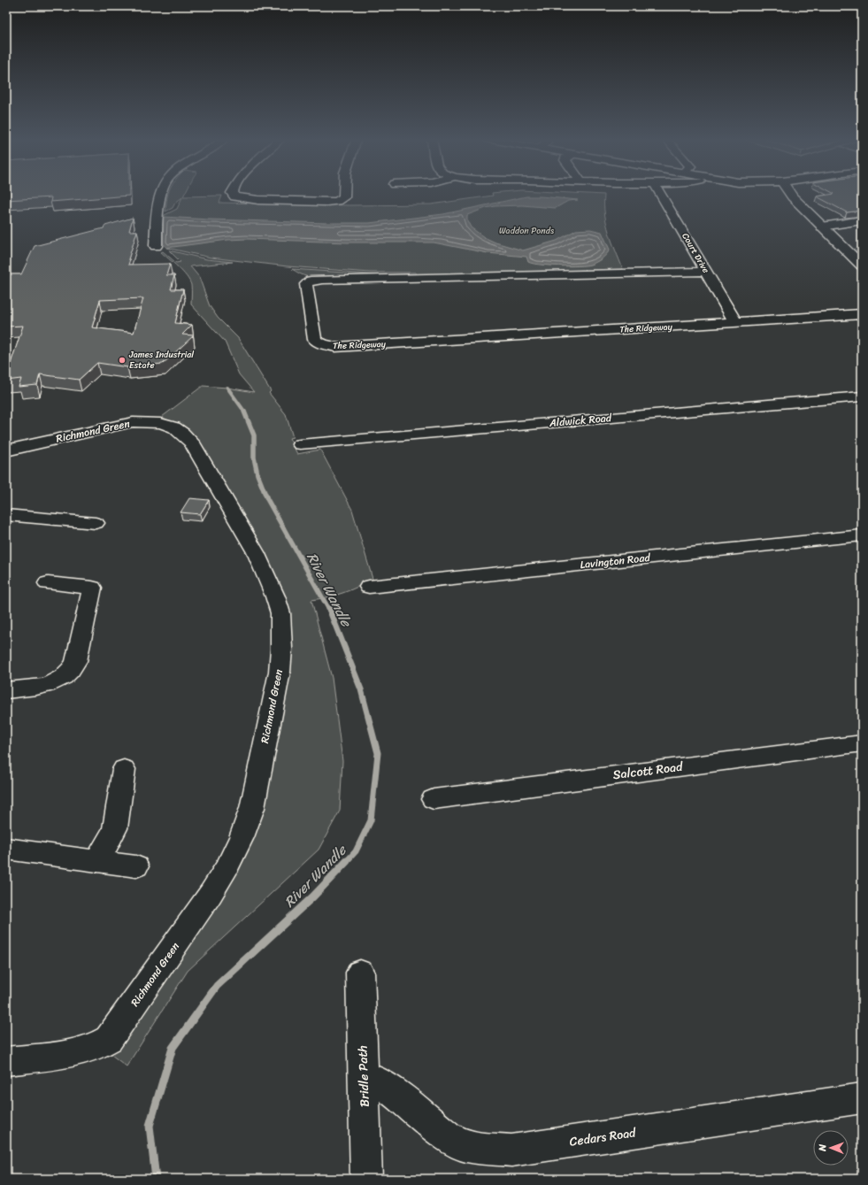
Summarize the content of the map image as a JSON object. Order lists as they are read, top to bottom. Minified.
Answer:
{"streets":{"main road":["Court Drive","The Ridgeway","Aldwick Road","Richmond Green","Lavington Road","Salcott Road","Bridle Path","Cedars Road"]},"crossings":[["Court Drive","The Ridgeway"],["Bridle Path","Cedars Road"]],"water":["River Wandle"],"parks":["Waddon Ponds"],"places":["James Industrial Estate"],"north":"left"}
